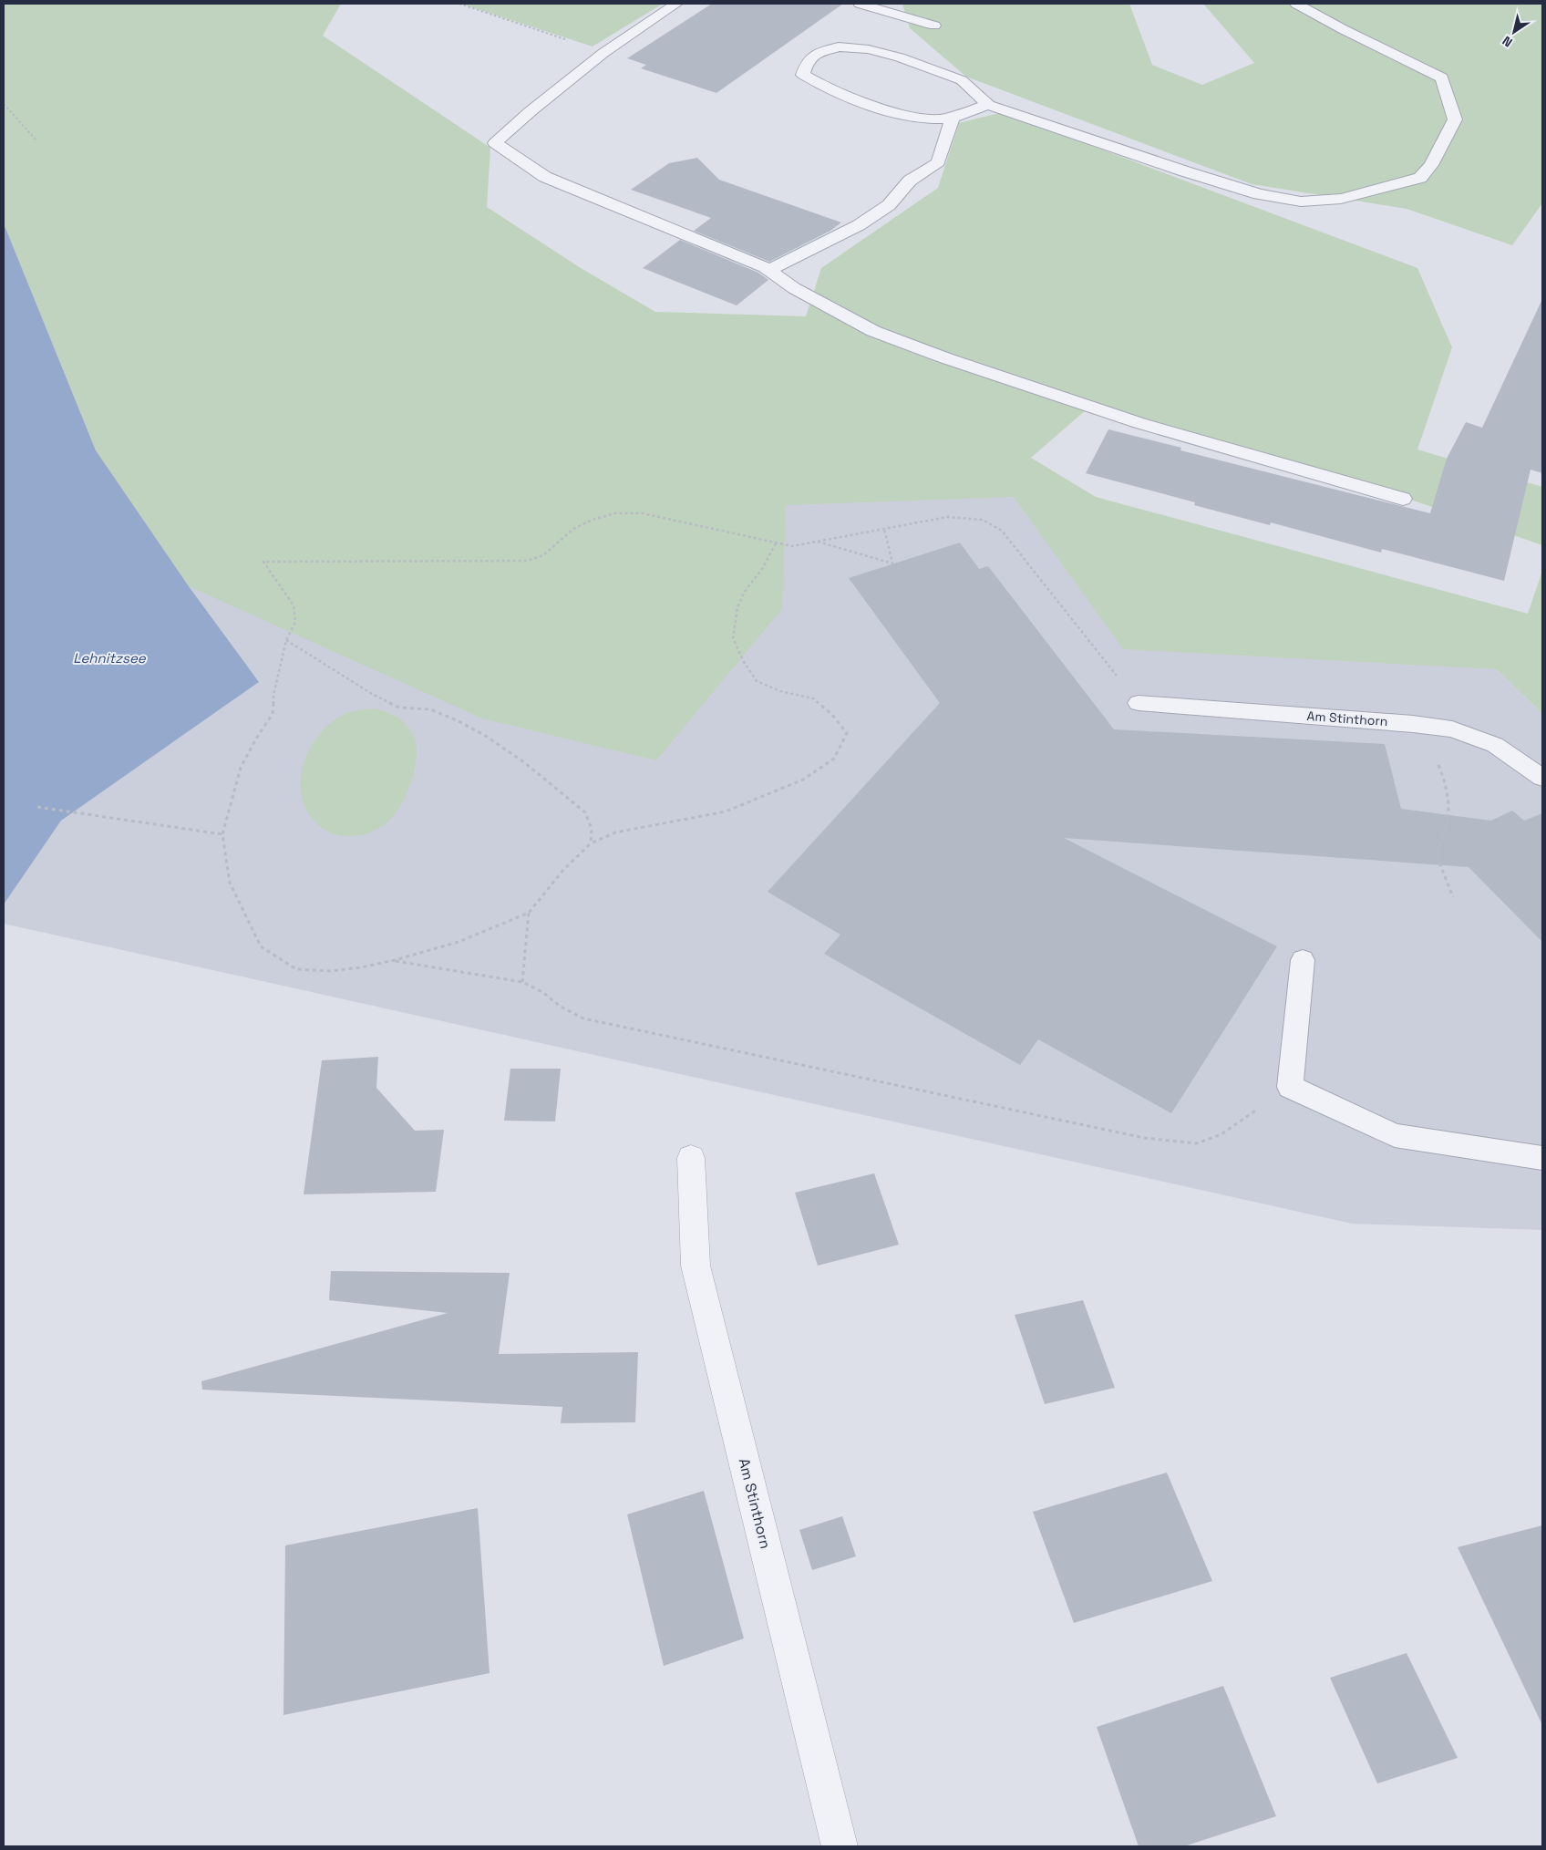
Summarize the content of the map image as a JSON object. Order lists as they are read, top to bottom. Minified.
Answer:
{"streets":{"street":["Am Stinthorn"]},"water":["Lehnitzsee"],"north":"bottom left"}
